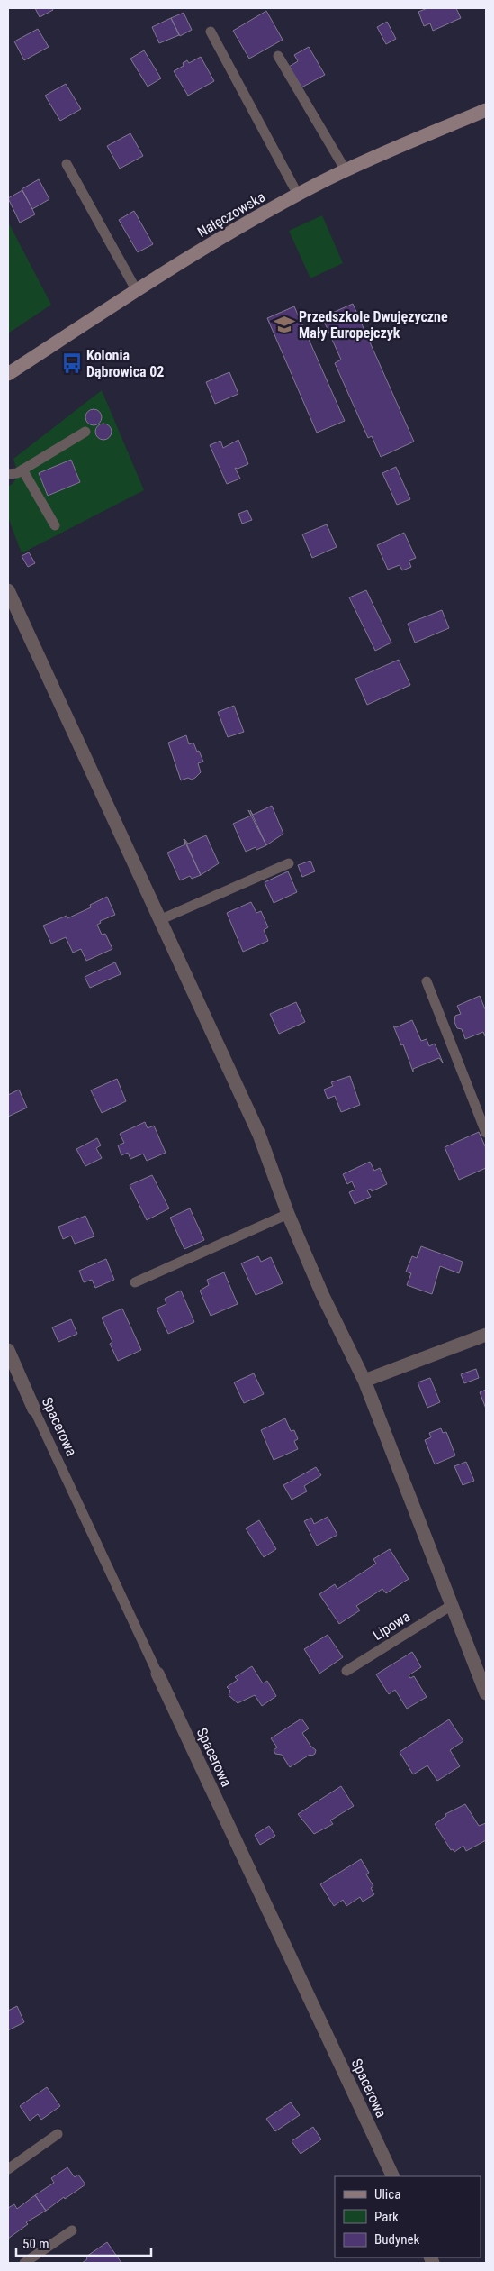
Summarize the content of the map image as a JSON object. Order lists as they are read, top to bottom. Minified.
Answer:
{"streets":{"main road":["Nałęczowska"],"street":["Spacerowa"],"lane":["Lipowa"]},"places":{"school or university":["Przedszkole Dwujęzyczne Mały Europejczyk"],"bus stop":["Kolonia Dąbrowica 02"]},"legend":["Ulica","Park","Budynek"],"scale_bar":"50 m"}
